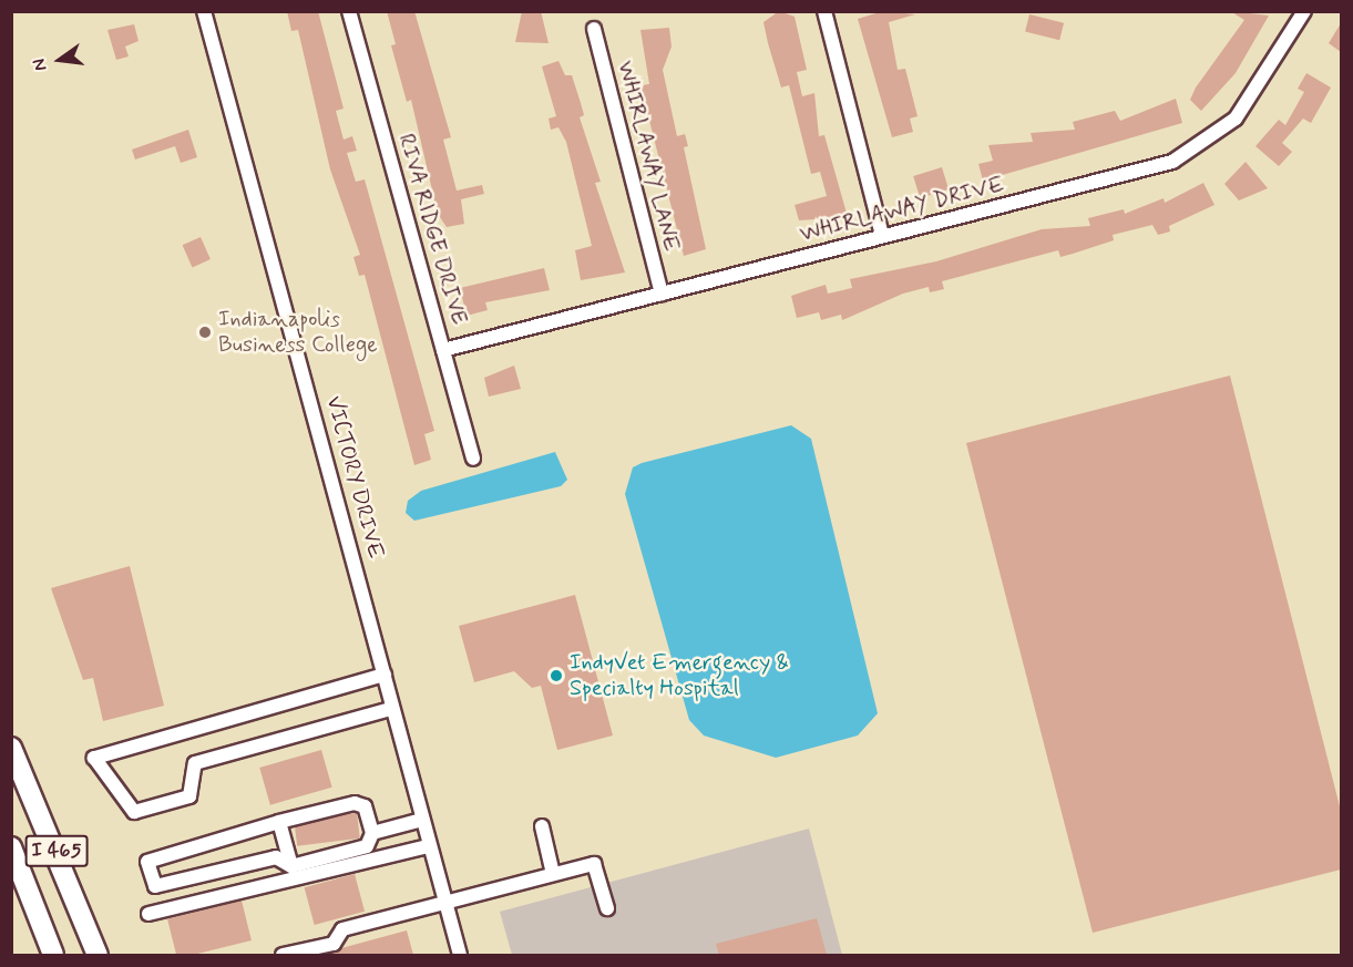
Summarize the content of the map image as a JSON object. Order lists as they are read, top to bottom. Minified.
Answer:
{"streets":{"highway":["I 465"],"street":["WHIRLAWAY LANE","WHIRLAWAY DRIVE","RIVA RIDGE DRIVE","VICTORY DRIVE"]},"crossings":[["WHIRLAWAY LANE","WHIRLAWAY DRIVE"],["WHIRLAWAY DRIVE","RIVA RIDGE DRIVE"]],"places":["Indianapolis Business College","IndyVet Emergency & Specialty Hospital"],"north":"left"}
